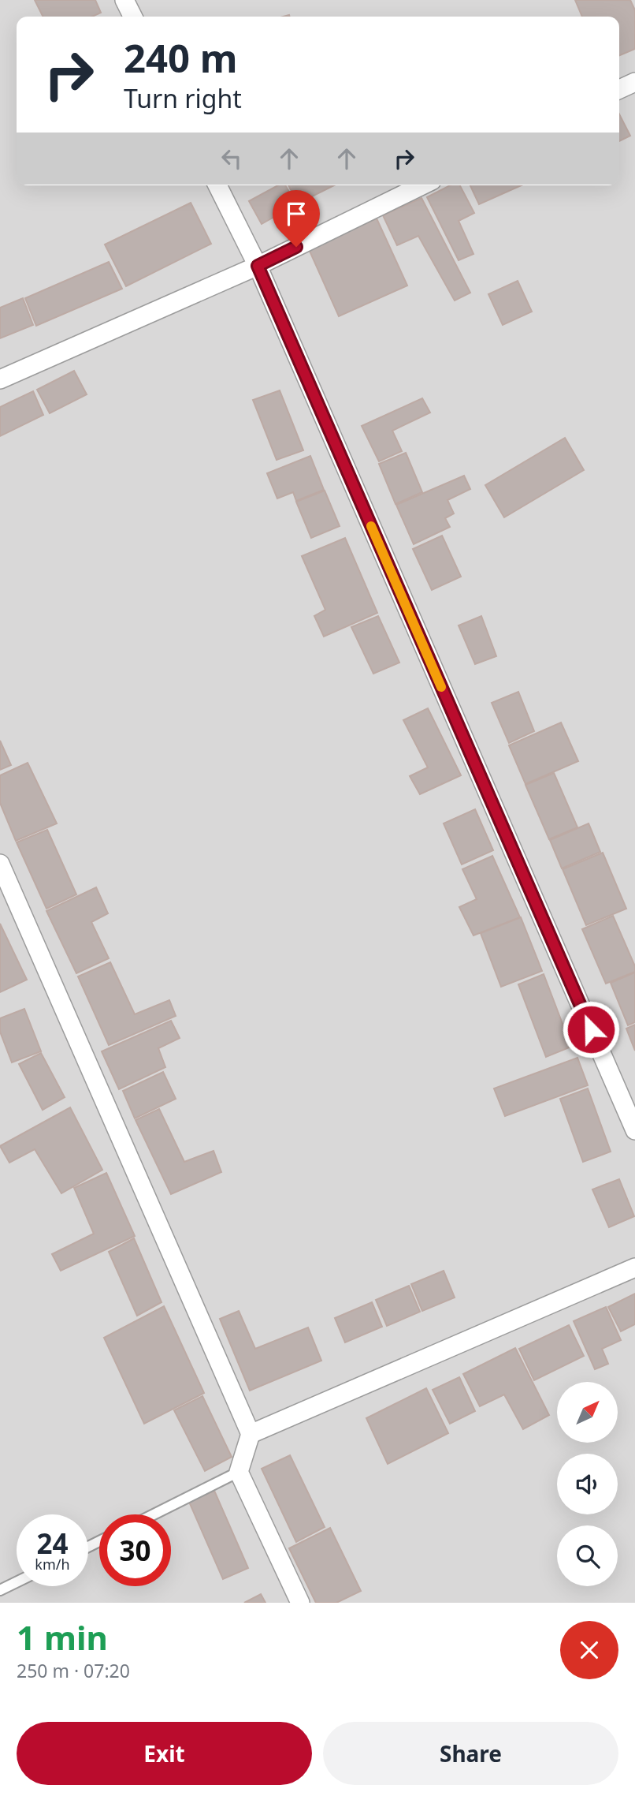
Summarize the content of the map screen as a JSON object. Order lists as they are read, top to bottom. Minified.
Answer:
{"north":"top right","page":{"turn":["240 m","Turn right"],"speed":"24 km/h","limit":"30","heading":["1 min","250 m · 07:20"],"buttons":["Exit","Share"]}}
